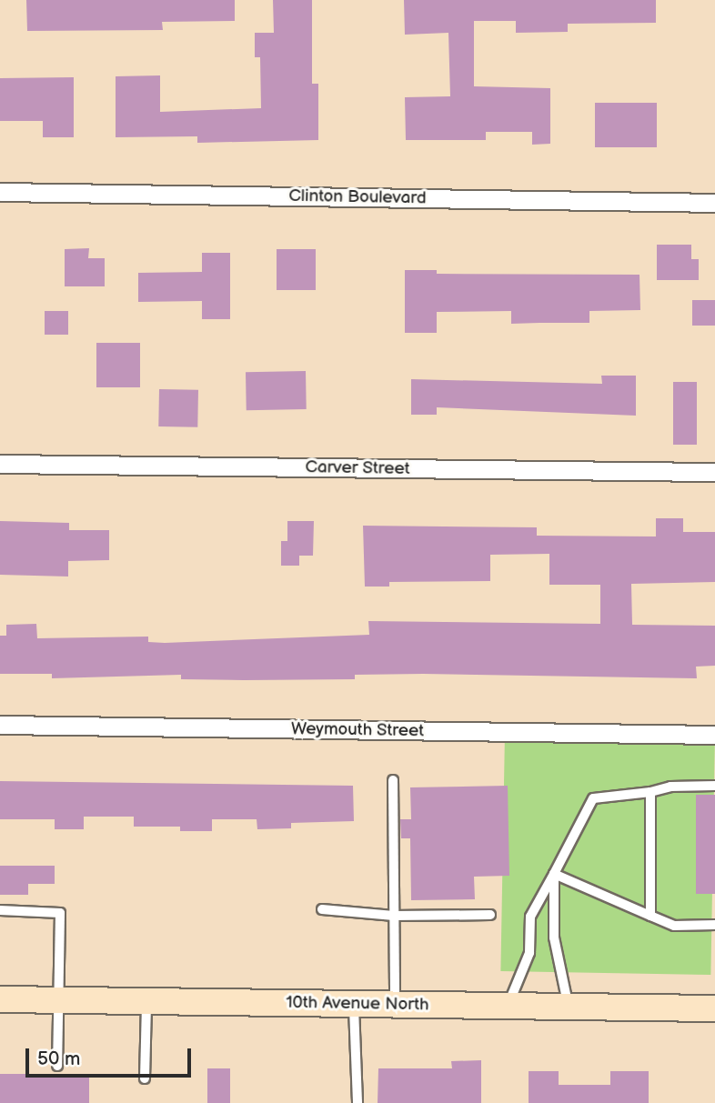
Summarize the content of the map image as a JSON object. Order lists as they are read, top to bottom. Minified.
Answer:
{"streets":{"street":["Clinton Boulevard","Carver Street","Weymouth Street","10th Avenue North"]},"scale_bar":"50 m"}
